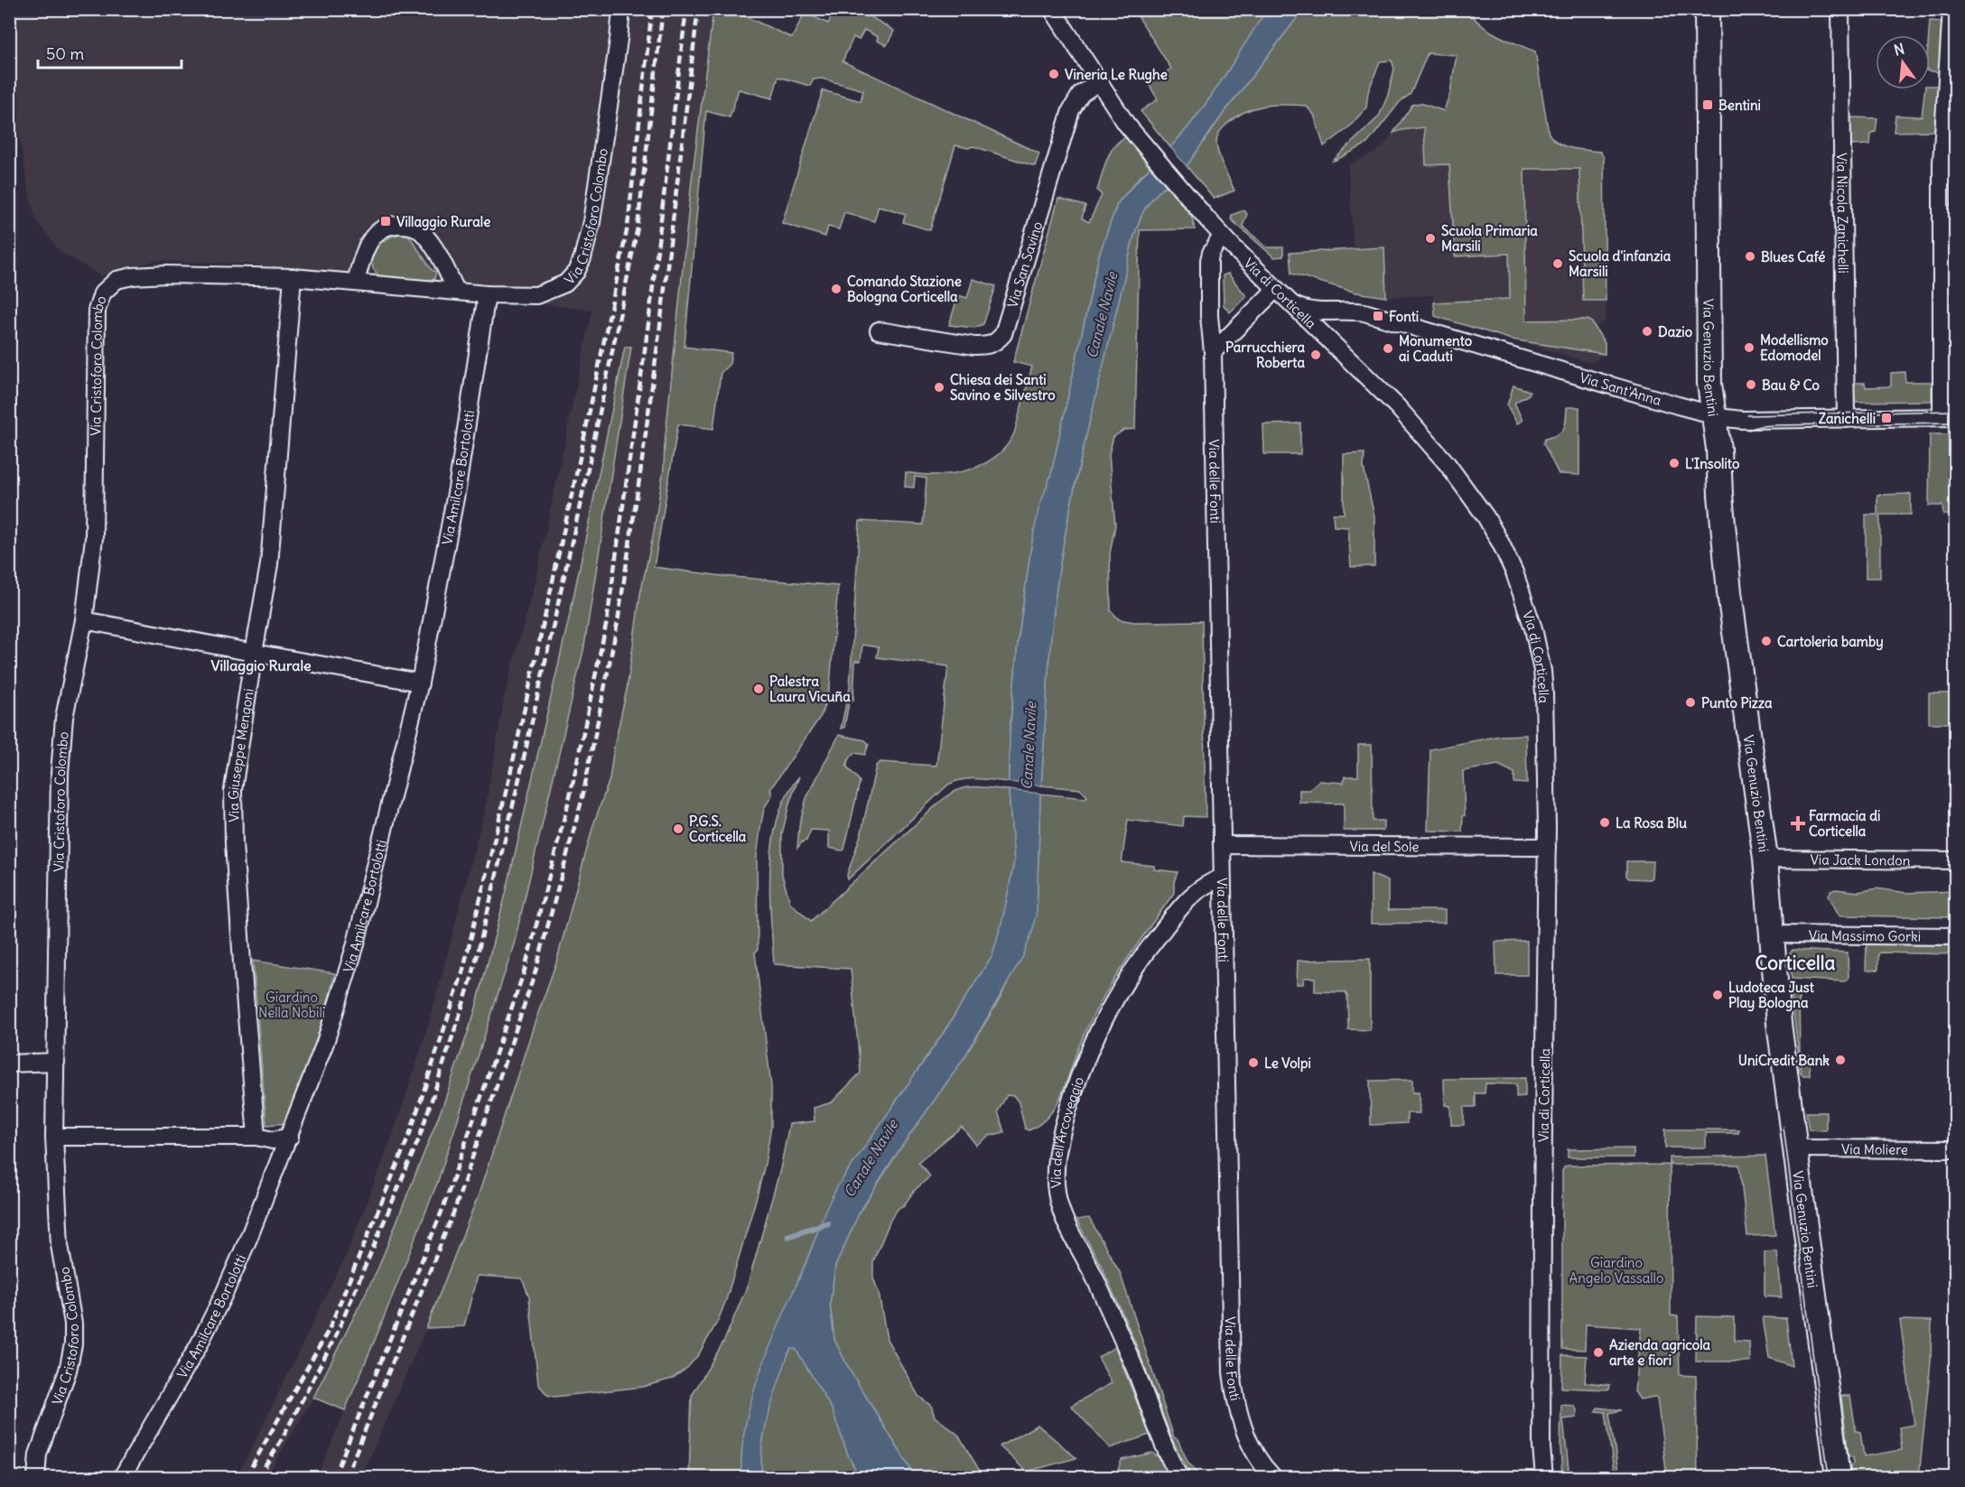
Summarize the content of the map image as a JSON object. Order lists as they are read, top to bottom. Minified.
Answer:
{"streets":{"street":["Via Cristoforo Colombo","Via Nicola Zanichelli","Via San Savino","Via di Corticella","Via Genuzio Bentini","Via Sant'Anna","Via Amilcare Bortolotti","Via delle Fonti","Via Giuseppe Mengoni","Via del Sole","Via Jack London","Via Massimo Gorki","Via dell'Arcoveggio","Via Moliere"]},"crossings":[["Via Cristoforo Colombo","Via Amilcare Bortolotti"],["Via Cristoforo Colombo","Via Giuseppe Mengoni"],["Via Nicola Zanichelli","Via Sant'Anna"],["Via San Savino","Via di Corticella"],["Via di Corticella","Via Sant'Anna"],["Via di Corticella","Via delle Fonti"],["Via di Corticella","Via del Sole"],["Via Genuzio Bentini","Via Sant'Anna"],["Via Genuzio Bentini","Via Jack London"],["Via Genuzio Bentini","Via Massimo Gorki"],["Via Genuzio Bentini","Via Moliere"],["Via delle Fonti","Via del Sole"],["Via delle Fonti","Via dell'Arcoveggio"]],"districts":["Villaggio Rurale","Corticella"],"water":["Canale Navile"],"parks":["Giardino Nella Nobili","Giardino Angelo Vassallo"],"places":{"other":["Vineria Le Rughe","Scuola Primaria Marsili","Blues Café","Scuola d'infanzia Marsili","Comando Stazione Bologna Corticella","Dazio","Modellismo Edomodel","Monumento ai Caduti","Parrucchiera Roberta","Bau & Co","Chiesa dei Santi Savino e Silvestro","L'Insolito","Cartoleria bamby","Palestra Laura Vicuña","Punto Pizza","La Rosa Blu","P.G.S. Corticella","Ludoteca Just Play Bologna","UniCredit Bank","Le Volpi","Azienda agricola arte e fiori"],"transit":["Bentini","Villaggio Rurale","Fonti","Zanichelli"],"health":["Farmacia di Corticella"]},"scale_bar":"50 m","north":"top"}
